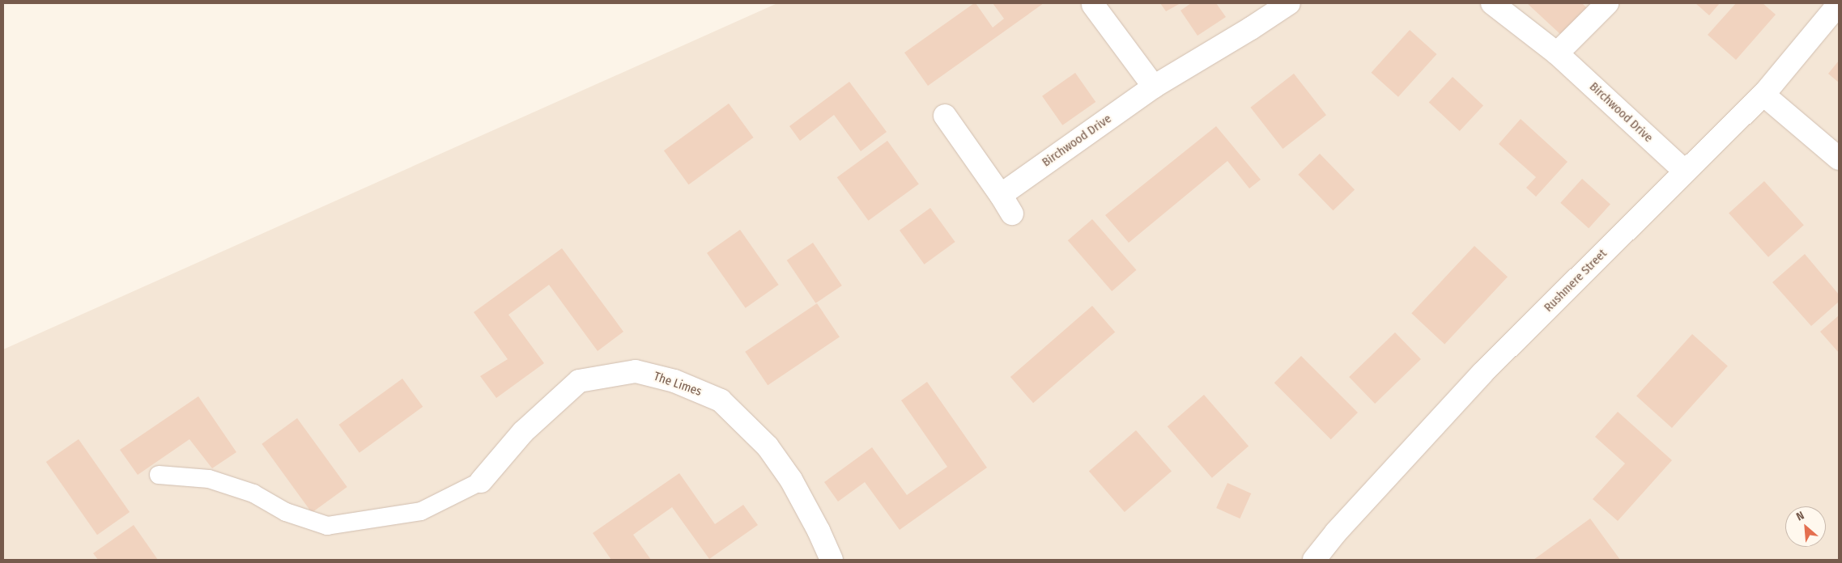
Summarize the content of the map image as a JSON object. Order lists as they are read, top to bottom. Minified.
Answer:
{"streets":{"street":["Birchwood Drive","Rushmere Street","The Limes"]},"crossings":[["Birchwood Drive","Rushmere Street"]],"north":"top left"}
